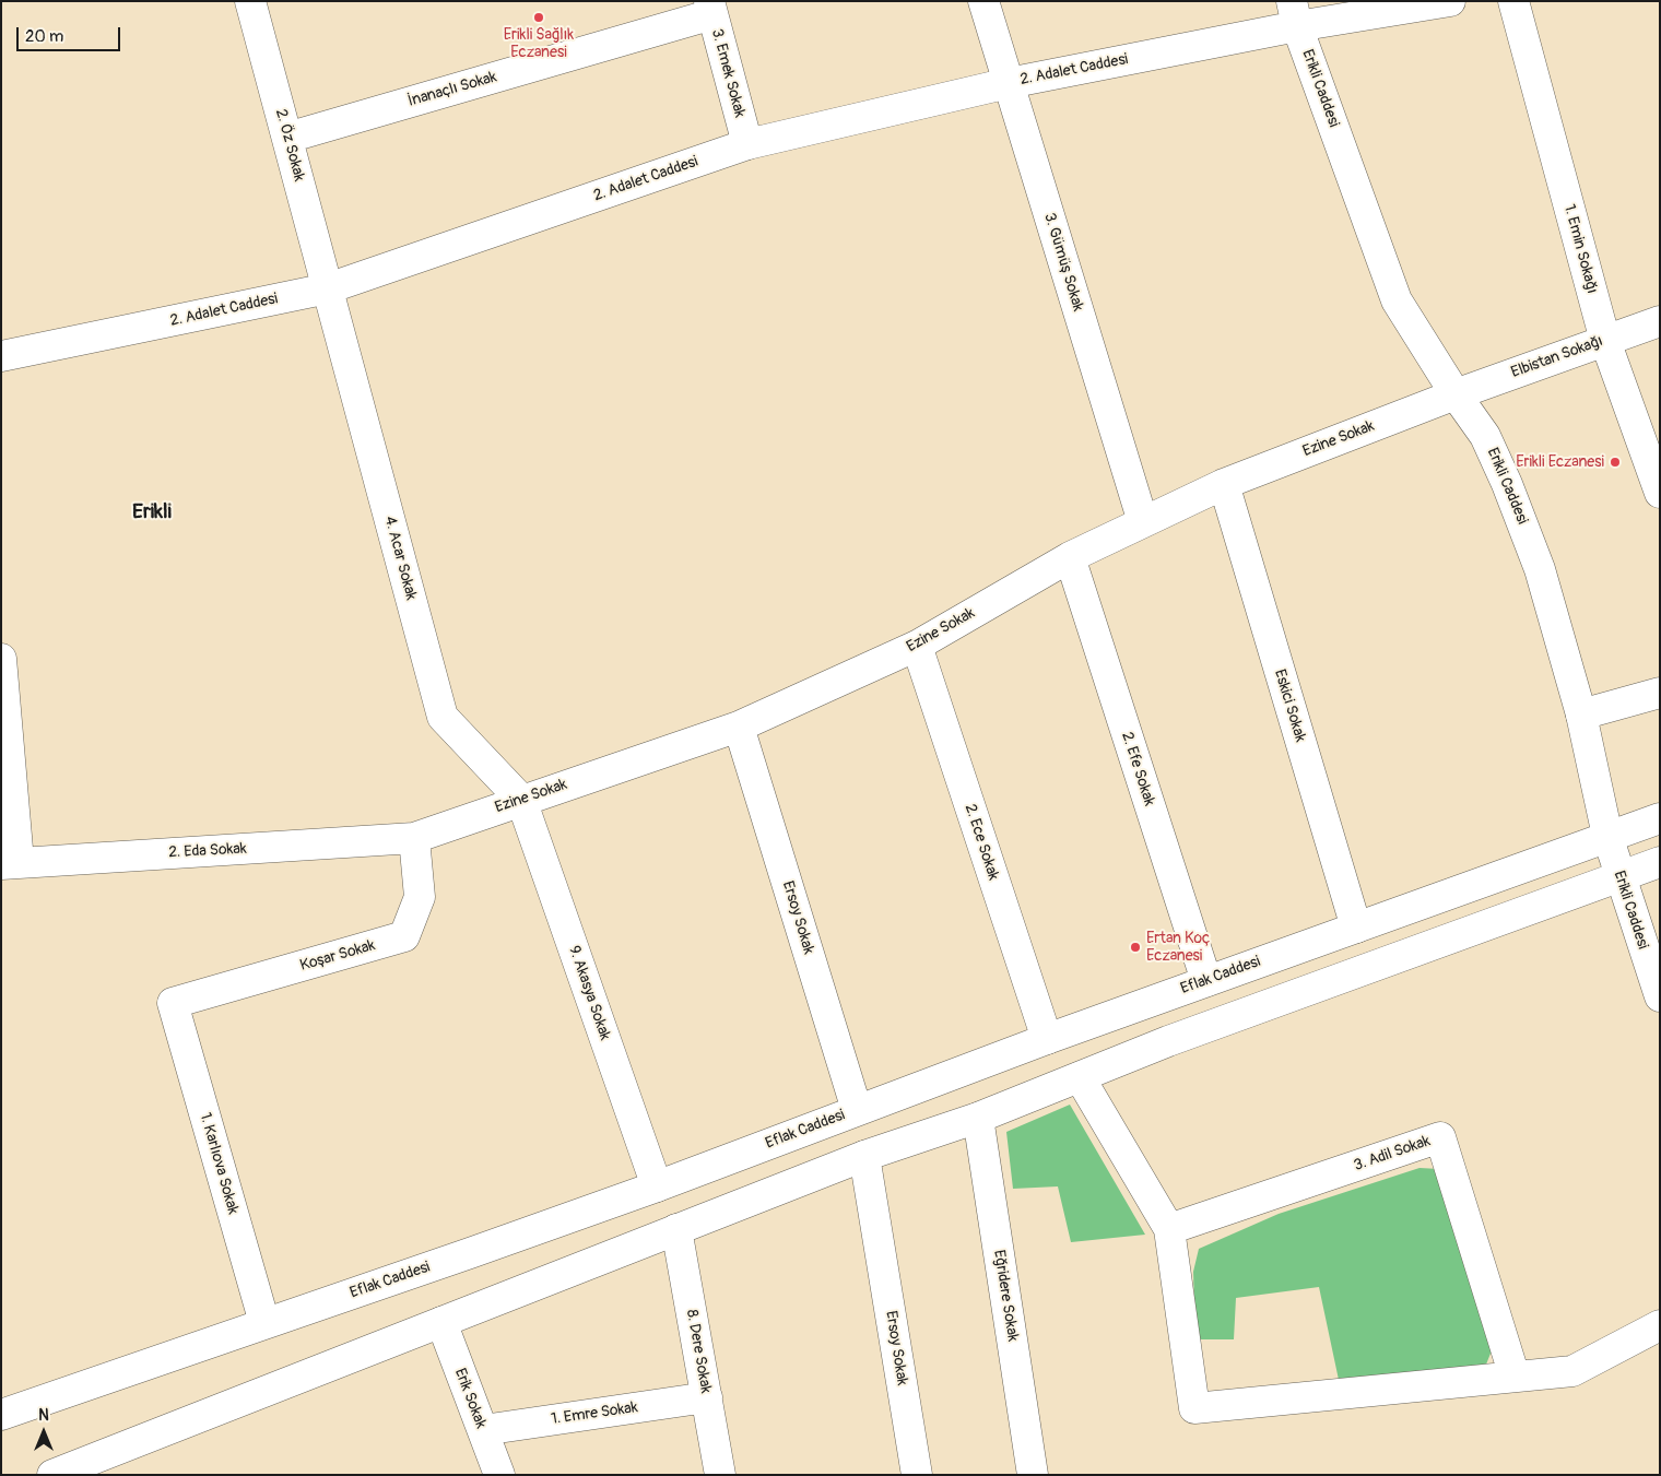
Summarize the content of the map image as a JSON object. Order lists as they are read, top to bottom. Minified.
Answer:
{"streets":{"street":["2. Adalet Caddesi","3. Emek Sokak","Erikli Caddesi","İnanaçlı Sokak","2. Öz Sokak","1. Emin Sokağı","3. Gümüş Sokak","Elbistan Sokağı","Ezine Sokak","4. Acar Sokak","Eskici Sokak","2. Efe Sokak","2. Ece Sokak","2. Eda Sokak","Ersoy Sokak","Koşar Sokak","Eflak Caddesi","9. Akasya Sokak","3. Adil Sokak","1. Karlıova Sokak","Eğridere Sokak","8. Dere Sokak","Erik Sokak","1. Emre Sokak"]},"crossings":[["2. Adalet Caddesi","3. Emek Sokak"],["2. Adalet Caddesi","Erikli Caddesi"],["2. Adalet Caddesi","2. Öz Sokak"],["2. Adalet Caddesi","3. Gümüş Sokak"],["2. Adalet Caddesi","4. Acar Sokak"],["3. Emek Sokak","İnanaçlı Sokak"],["Erikli Caddesi","Elbistan Sokağı"],["Erikli Caddesi","Ezine Sokak"],["Erikli Caddesi","Eflak Caddesi"],["İnanaçlı Sokak","2. Öz Sokak"],["2. Öz Sokak","4. Acar Sokak"],["1. Emin Sokağı","Elbistan Sokağı"],["3. Gümüş Sokak","Ezine Sokak"],["Elbistan Sokağı","Ezine Sokak"],["Ezine Sokak","4. Acar Sokak"],["Ezine Sokak","Eskici Sokak"],["Ezine Sokak","2. Efe Sokak"],["Ezine Sokak","2. Ece Sokak"],["Ezine Sokak","2. Eda Sokak"],["Ezine Sokak","Ersoy Sokak"],["Ezine Sokak","Koşar Sokak"],["Ezine Sokak","9. Akasya Sokak"],["4. Acar Sokak","9. Akasya Sokak"],["Eskici Sokak","Eflak Caddesi"],["2. Efe Sokak","Eflak Caddesi"],["2. Ece Sokak","Eflak Caddesi"],["2. Eda Sokak","Koşar Sokak"],["Ersoy Sokak","Eflak Caddesi"],["Koşar Sokak","1. Karlıova Sokak"],["Eflak Caddesi","9. Akasya Sokak"],["Eflak Caddesi","1. Karlıova Sokak"],["8. Dere Sokak","1. Emre Sokak"],["Erik Sokak","1. Emre Sokak"]],"districts":["Erikli"],"places":["Erikli Sağlık Eczanesi","Erikli Eczanesi","Ertan Koç Eczanesi"],"scale_bar":"20 m","north":"top"}
